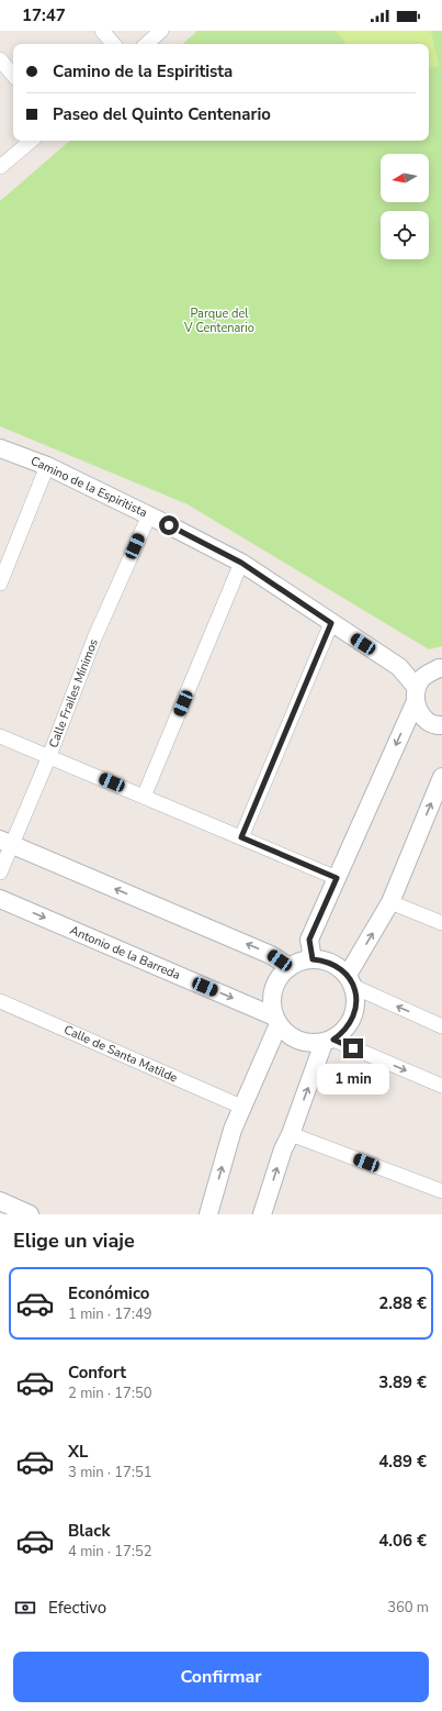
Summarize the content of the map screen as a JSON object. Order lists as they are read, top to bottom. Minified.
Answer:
{"streets":{"street":["Camino de la Espiritista","Calle Frailes Mínimos","Antonio de la Barreda","Calle de Santa Matilde"]},"crossings":[["Camino de la Espiritista","Calle Frailes Mínimos"]],"parks":["Parque del V Centenario"],"north":"left","page":{"status":"17:47","banner":["Camino de la Espiritista","Paseo del Quinto Centenario"],"bubble":"1 min","heading":"Elige un viaje","list":[{"name":"Económico","note":"1 min · 17:49","value":"2.88 €"},{"name":"Confort","note":"2 min · 17:50","value":"3.89 €"},{"name":"XL","note":"3 min · 17:51","value":"4.89 €"},{"name":"Black","note":"4 min · 17:52","value":"4.06 €"}],"pay":["Efectivo","360 m"],"buttons":"Confirmar"}}
